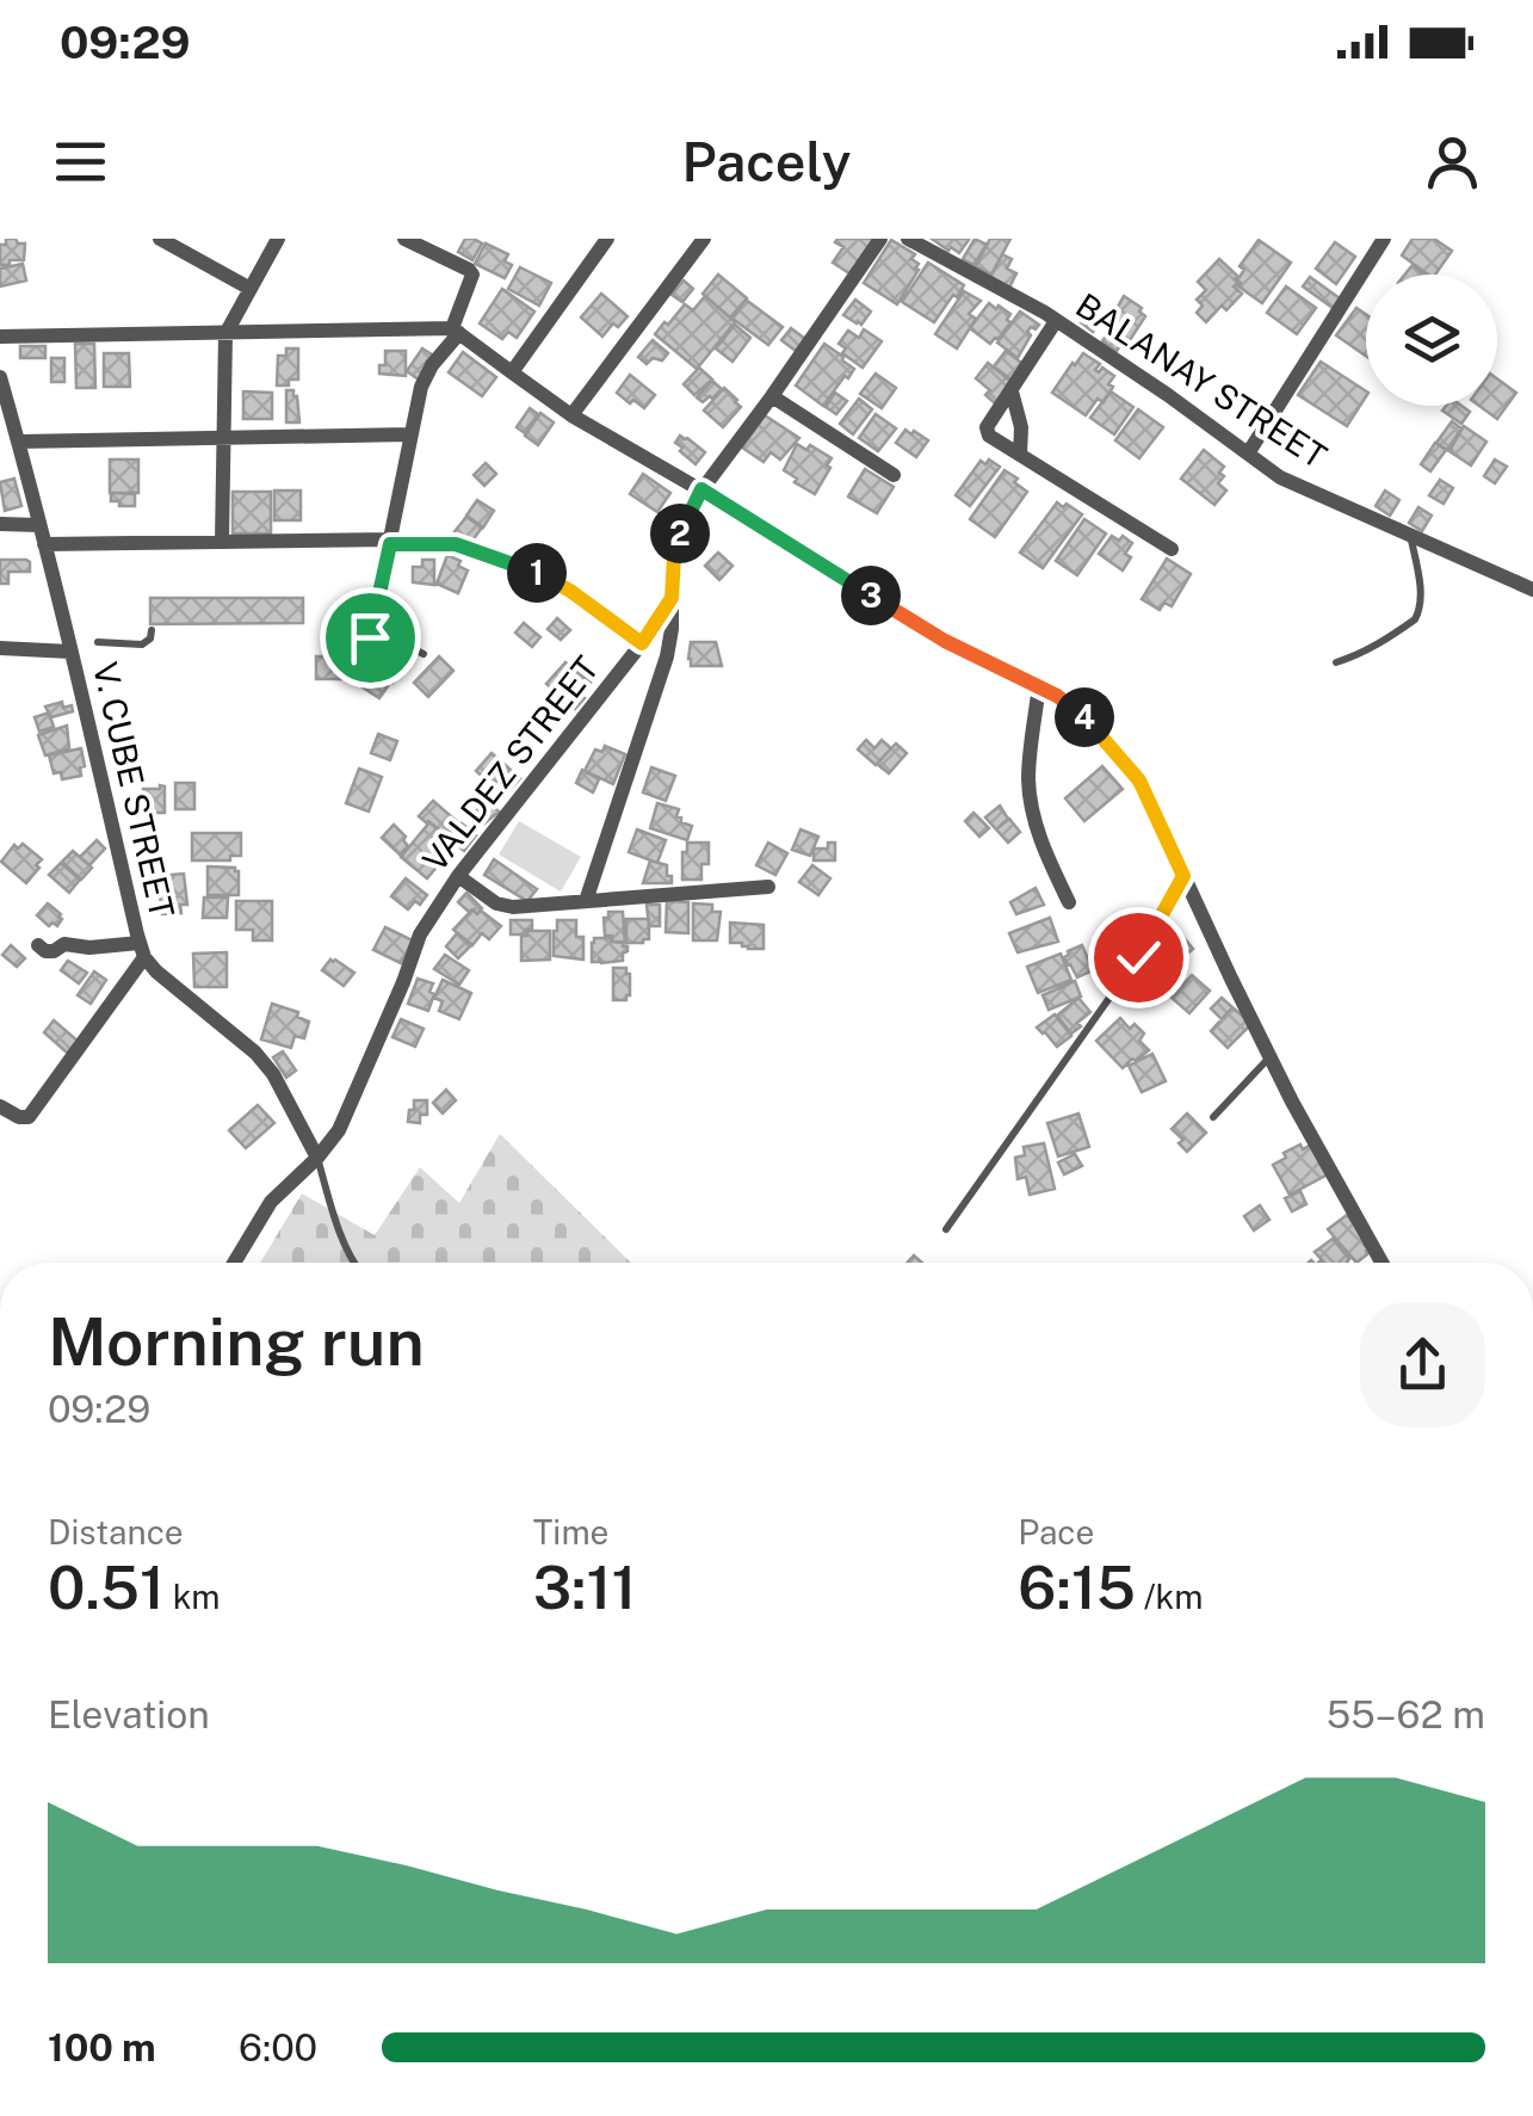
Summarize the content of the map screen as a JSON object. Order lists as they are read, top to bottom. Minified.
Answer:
{"streets":{"street":["BALANAY STREET","VALDEZ STREET","V. CUBE STREET"]},"crossings":[["VALDEZ STREET","V. CUBE STREET"]],"page":{"status":"09:29","header":"Pacely","pins":["2","1","3","4"],"heading":["Morning run","09:29"],"stats":[["Distance","0.51 km"],["Time","3:11"],["Pace","6:15 /km"]],"chart":["Elevation","55–62 m"],"list":[{"name":"100 m","note":"6:00"}]}}
